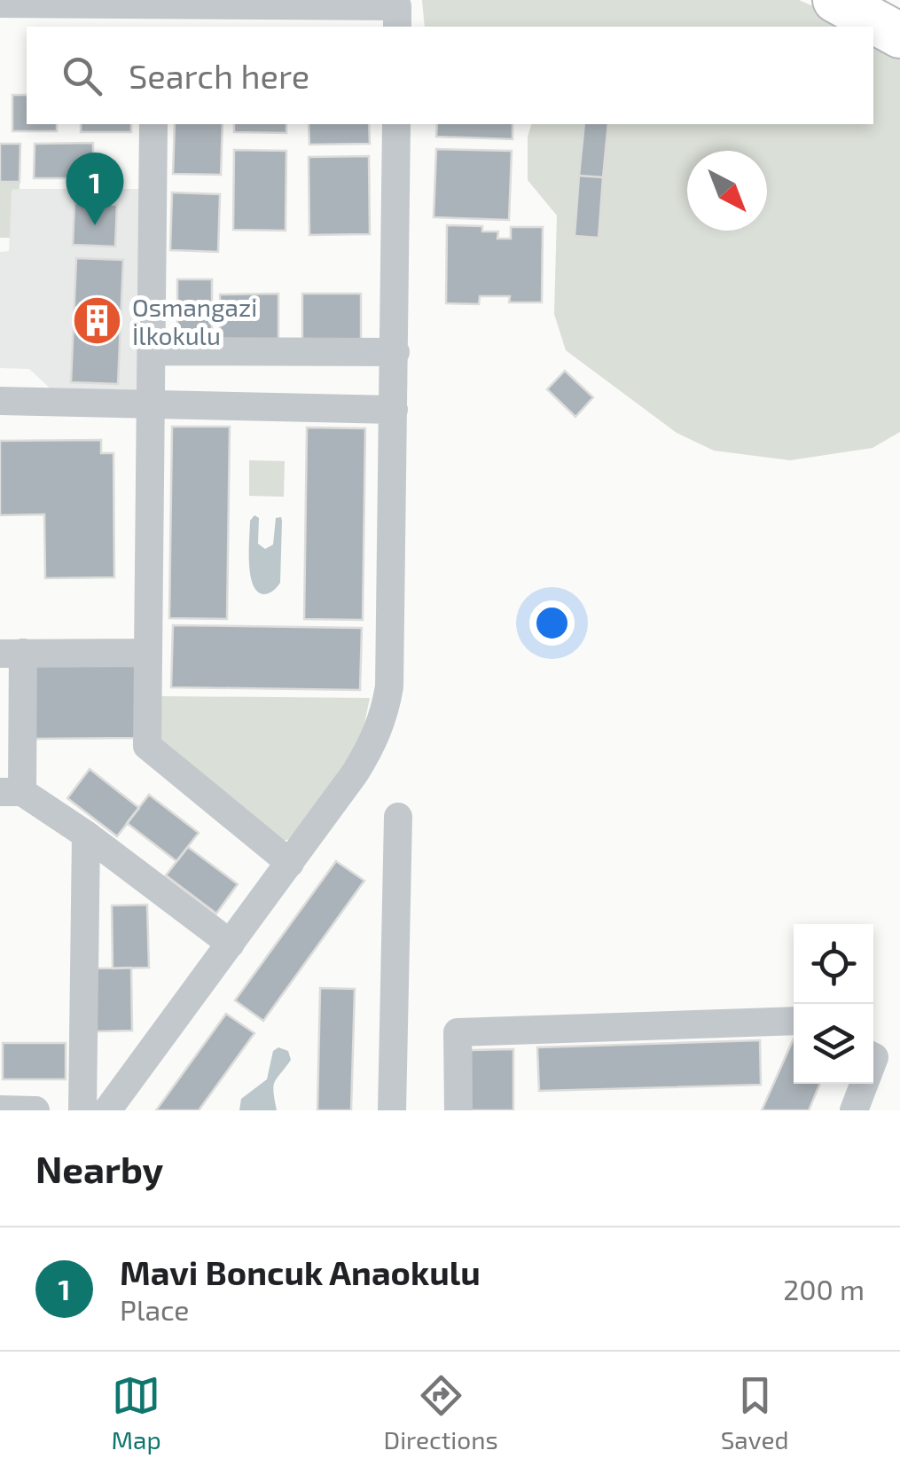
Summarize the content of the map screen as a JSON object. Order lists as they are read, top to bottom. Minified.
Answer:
{"places":{"building":["Osmangazi İlkokulu"]},"north":"bottom right","page":{"search":"Search here","pins":"1","heading":"Nearby","list":[{"mark":"1","name":"Mavi Boncuk Anaokulu","note":"Place","value":"200 m"}],"nav":["Map","Directions","Saved"]}}
